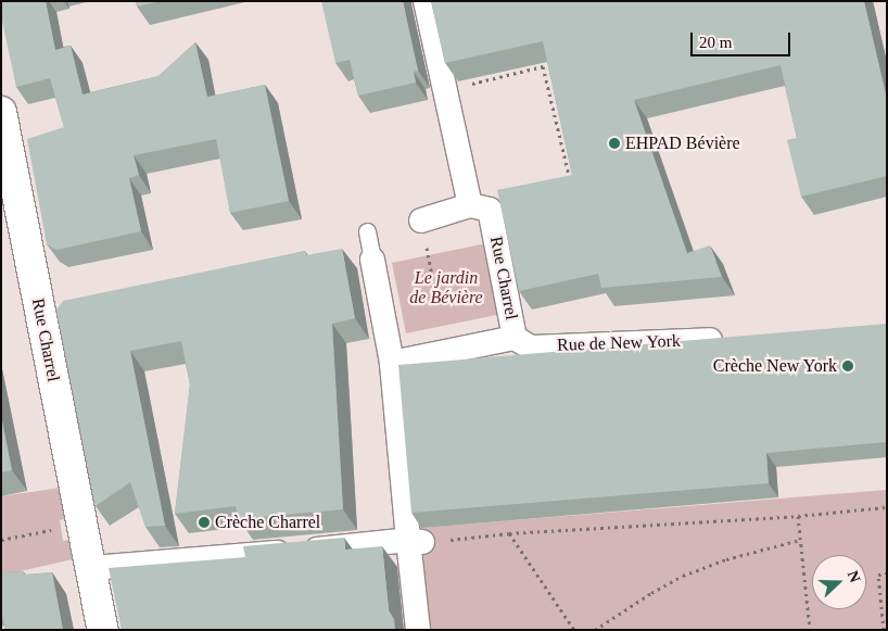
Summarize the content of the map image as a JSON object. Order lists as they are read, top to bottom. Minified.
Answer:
{"streets":{"street":["Rue Charrel","Rue de New York"]},"crossings":[["Rue Charrel","Rue de New York"]],"parks":["Le jardin de Bévière"],"places":["EHPAD Bévière","Crèche New York","Crèche Charrel"],"scale_bar":"20 m","north":"right"}
